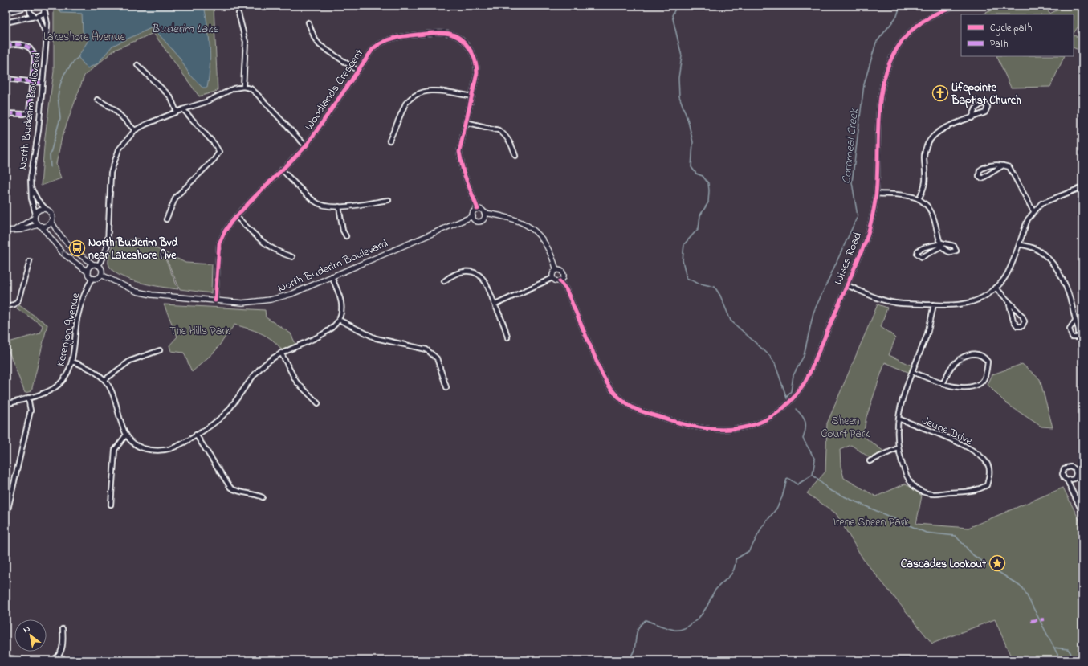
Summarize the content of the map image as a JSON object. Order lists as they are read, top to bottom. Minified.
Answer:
{"streets":{"street":["Woodlands Crescent","North Buderim Boulevard","Wises Road","Kerenjon Avenue","Jeune Drive"]},"crossings":[["Woodlands Crescent","North Buderim Boulevard"],["North Buderim Boulevard","Kerenjon Avenue"]],"water":["Buderim Lake","Cornmeal Creek"],"parks":["Lakeshore Avenue","The Hills Park","Sheen Court Park","Irene Sheen Park"],"places":{"church":["Lifepointe Baptist Church"],"bus stop":["North Buderim Bvd near Lakeshore Ave"],"place":["Cascades Lookout"]},"legend":["Cycle path","Path"],"north":"top left"}
